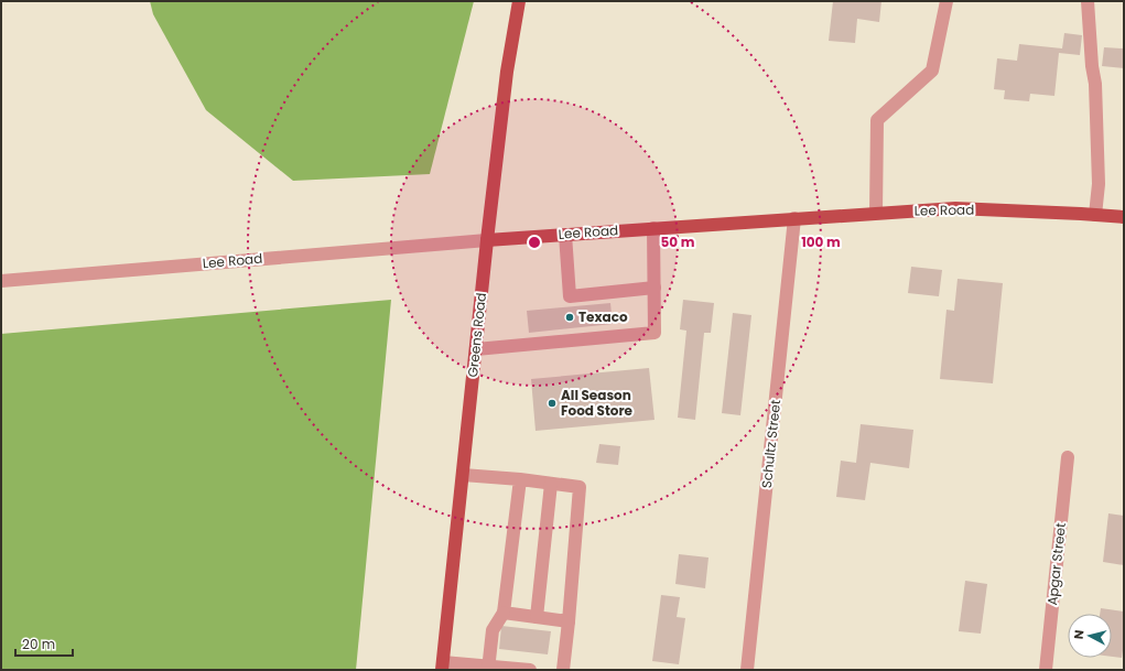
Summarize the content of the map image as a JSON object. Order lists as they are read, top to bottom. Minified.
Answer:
{"streets":{"main road":["Lee Road","Greens Road"],"street":["Schultz Street","Apgar Street"]},"crossings":[["Lee Road","Greens Road"],["Lee Road","Schultz Street"]],"places":["Texaco","All Season Food Store"],"scale_bar":"20 m","north":"left","rings":["50 m","100 m"]}
